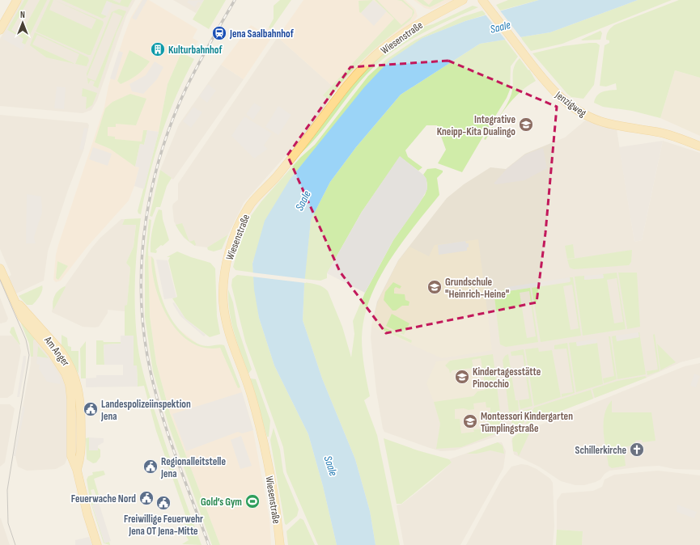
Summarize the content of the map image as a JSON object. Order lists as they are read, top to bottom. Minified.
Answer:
{"streets":{"main road":["Wiesenstraße","Jenzigweg","Am Anger"]},"water":["Saale"],"places":{"station":["Jena Saalbahnhof"],"building":["Kulturbahnhof"],"school or university":["Integrative Kneipp-Kita Dualingo","Grundschule \"Heinrich-Heine\"","Kindertagesstätte Pinocchio","Montessori Kindergarten Tümplingstraße"],"public building":["Landespolizeiinspektion Jena","Regionalleitstelle Jena","Feuerwache Nord","Freiwillige Feuerwehr Jena OT Jena-Mitte"],"church":["Schillerkirche"],"sports":["Gold’s Gym"]},"north":"top"}
